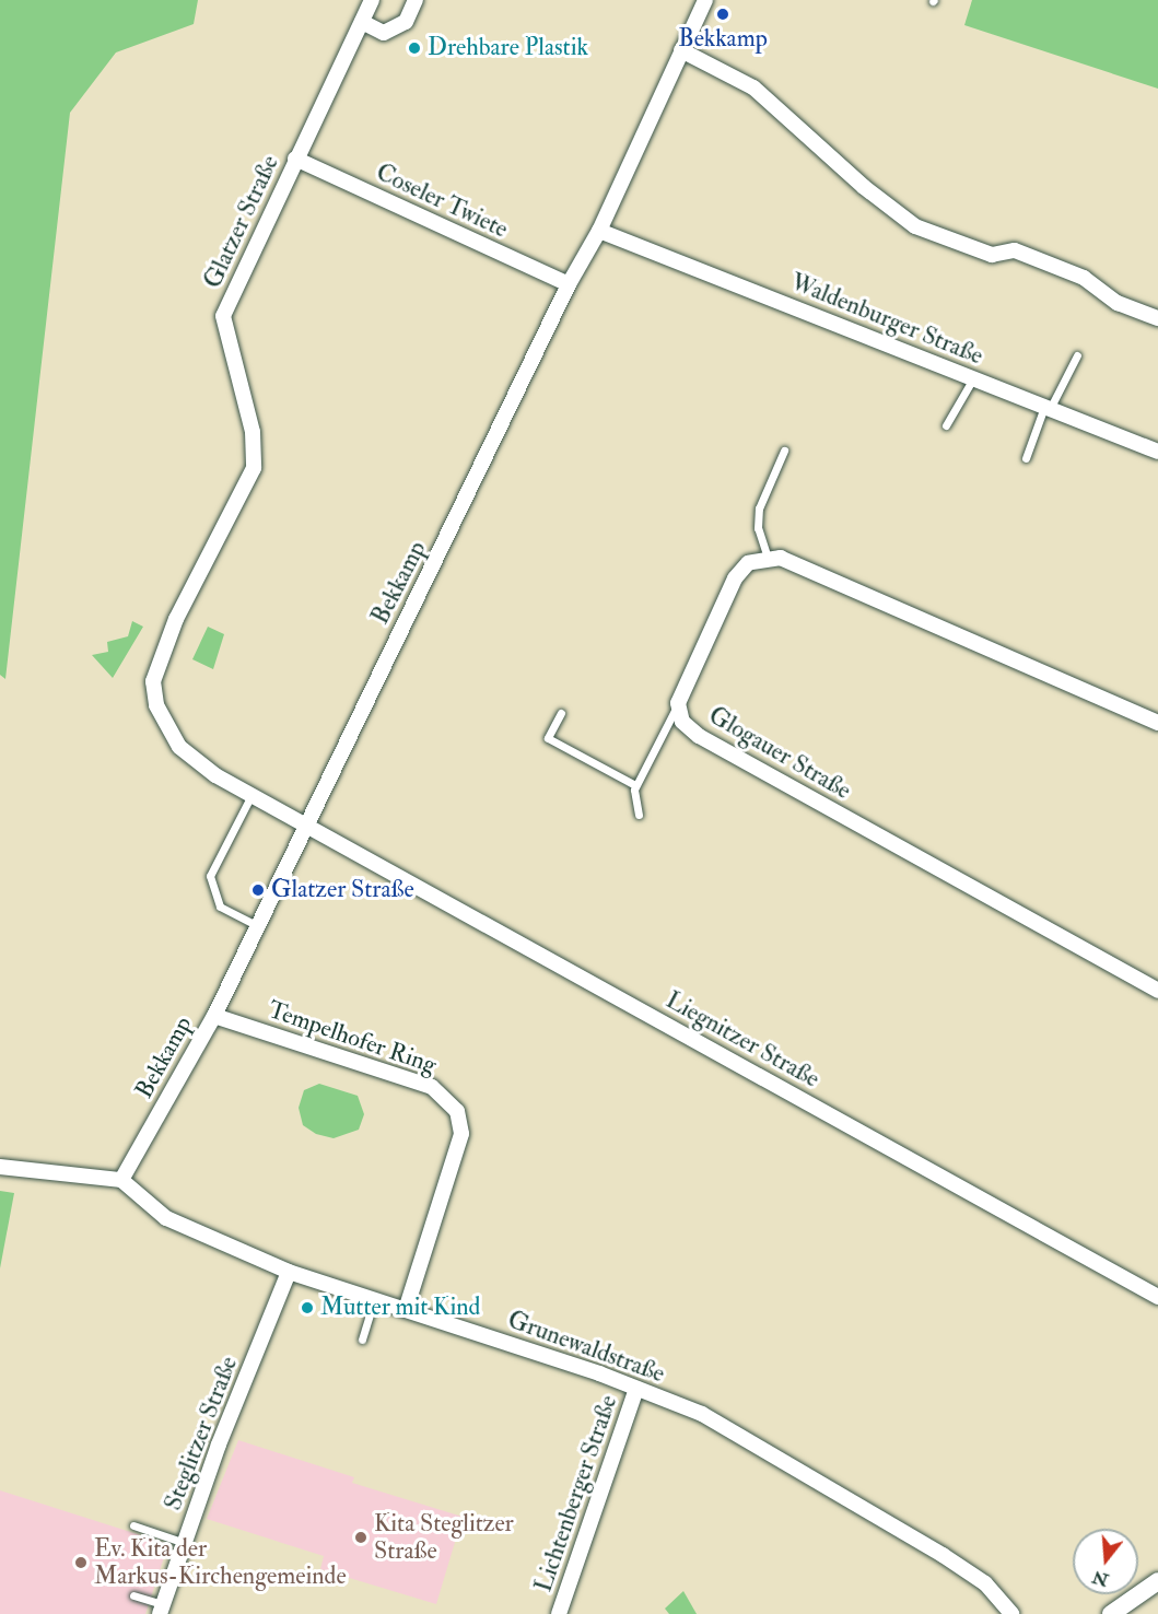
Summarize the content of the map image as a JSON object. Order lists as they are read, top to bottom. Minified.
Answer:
{"streets":{"street":["Coseler Twiete","Glatzer Straße","Waldenburger Straße","Bekkamp","Glogauer Straße","Tempelhofer Ring","Liegnitzer Straße","Grunewaldstraße","Steglitzer Straße","Lichtenberger Straße"]},"crossings":[["Coseler Twiete","Glatzer Straße"],["Coseler Twiete","Bekkamp"],["Glatzer Straße","Bekkamp"],["Glatzer Straße","Liegnitzer Straße"],["Waldenburger Straße","Bekkamp"],["Bekkamp","Tempelhofer Ring"],["Bekkamp","Liegnitzer Straße"],["Bekkamp","Grunewaldstraße"],["Tempelhofer Ring","Grunewaldstraße"],["Grunewaldstraße","Steglitzer Straße"],["Grunewaldstraße","Lichtenberger Straße"]],"places":["Bekkamp","Drehbare Plastik","Glatzer Straße","Mutter mit Kind","Kita Steglitzer Straße","Ev. Kita der Markus-Kirchengemeinde"],"north":"bottom"}
